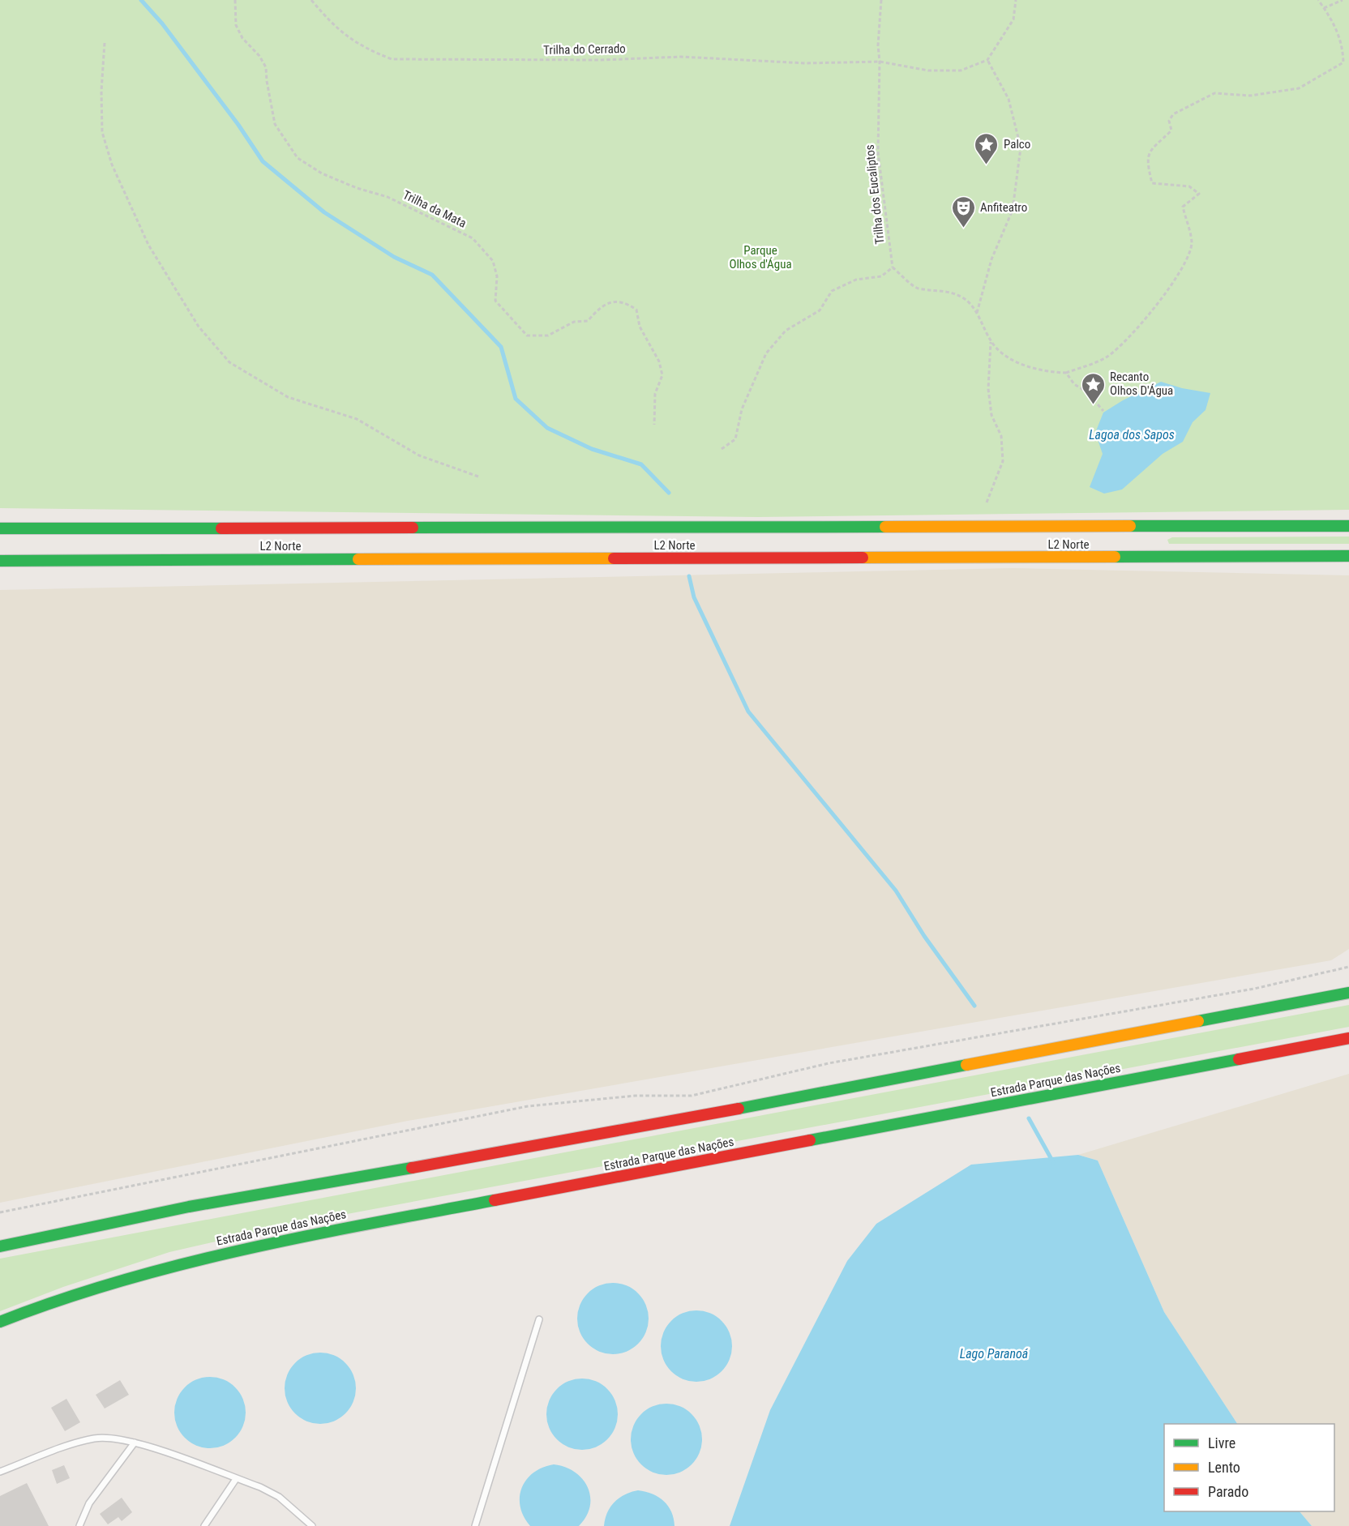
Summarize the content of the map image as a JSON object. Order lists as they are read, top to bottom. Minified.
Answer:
{"streets":{"main road":["L2 Norte","Estrada Parque das Nações"],"path":["Trilha do Cerrado","Trilha dos Eucaliptos","Trilha da Mata"]},"crossings":[["Trilha do Cerrado","Trilha dos Eucaliptos"]],"water":["Lagoa dos Sapos","Lago Paranoá"],"parks":["Parque Olhos d'Água"],"places":{"place":["Palco","Recanto Olhos D'Água"],"theatre":["Anfiteatro"]},"legend":["Livre","Lento","Parado"]}
